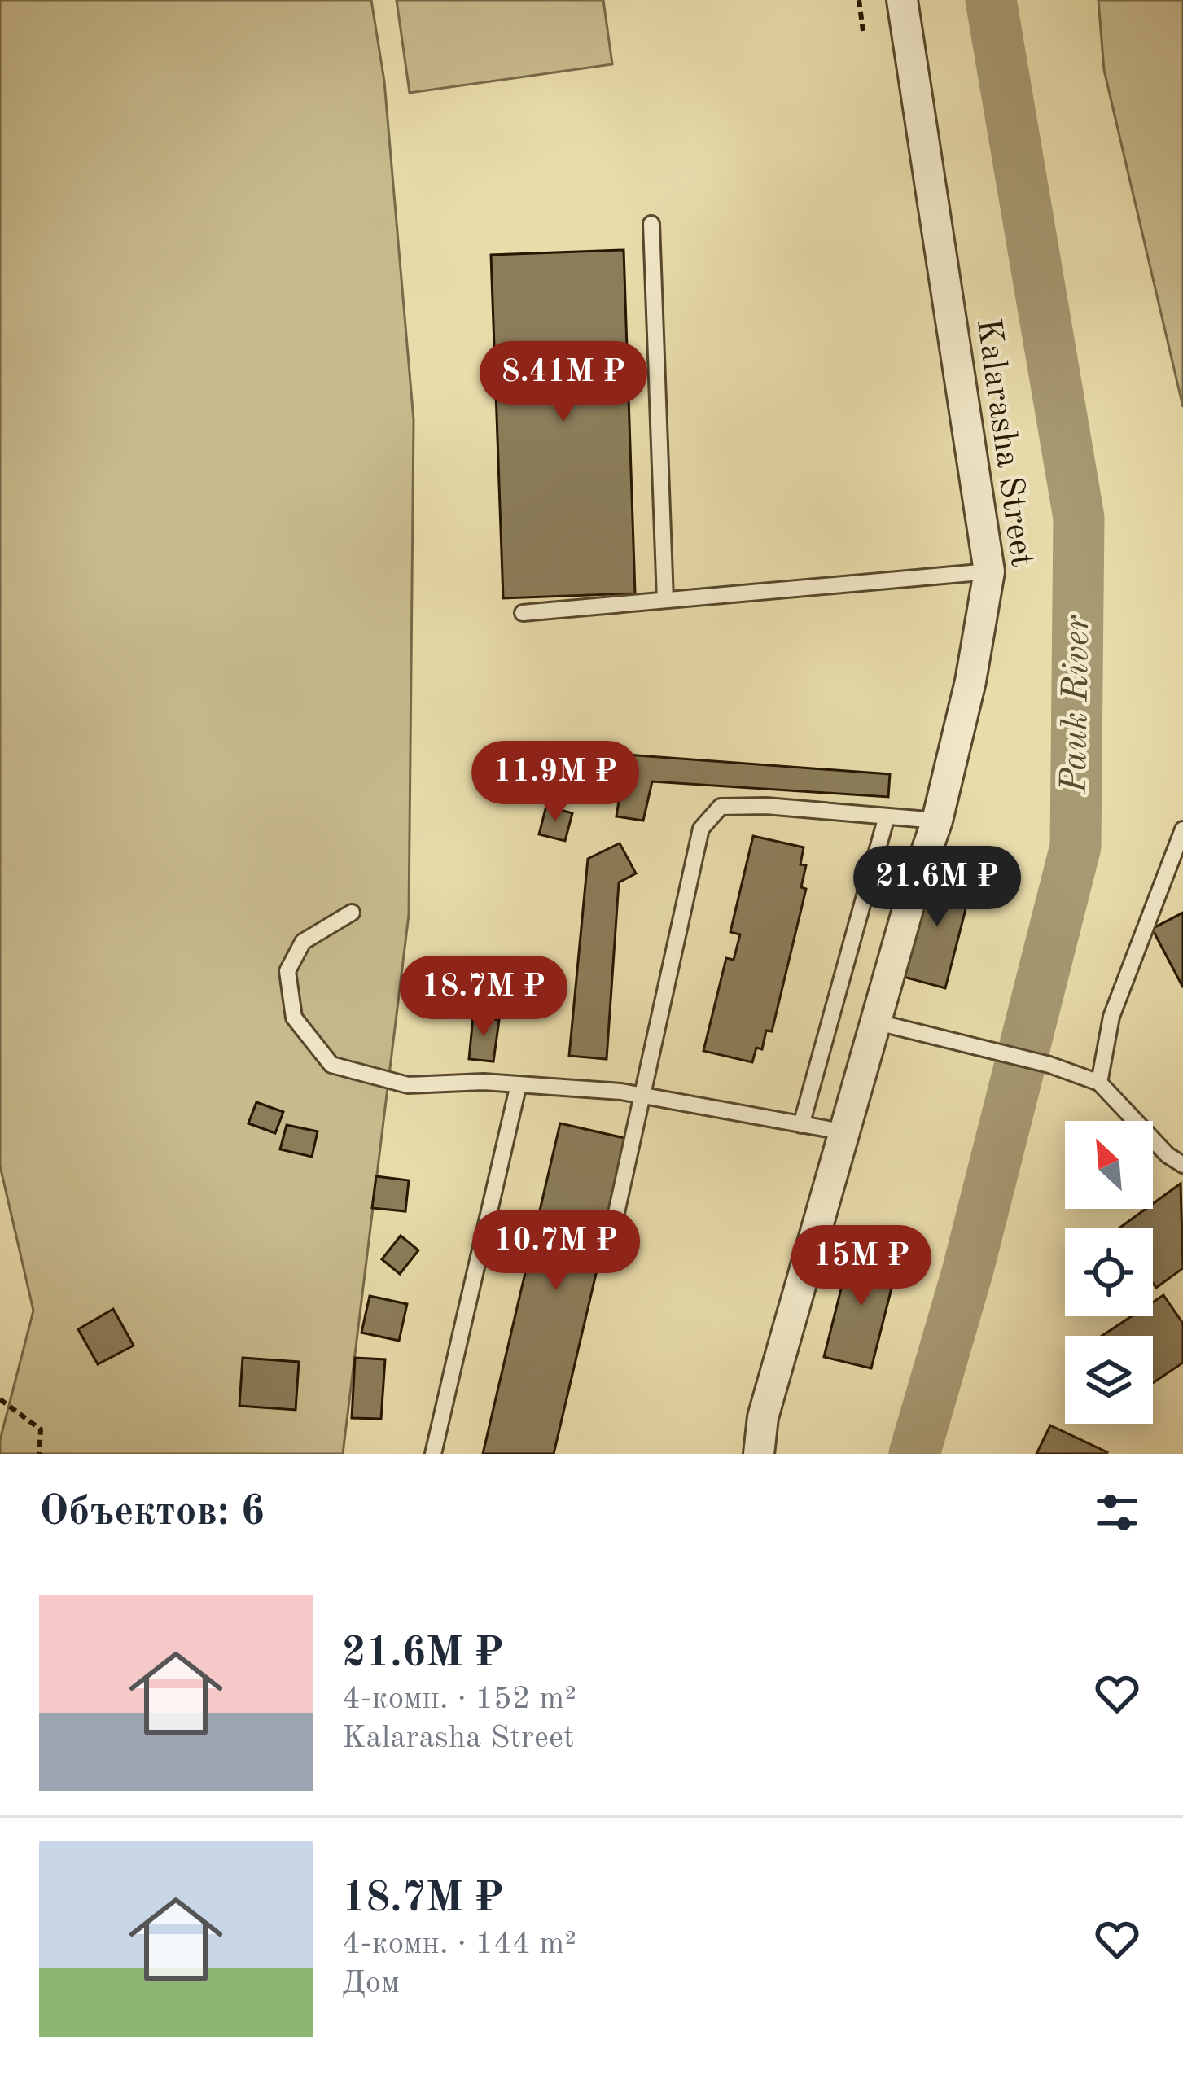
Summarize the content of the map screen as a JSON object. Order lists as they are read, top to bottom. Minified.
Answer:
{"streets":{"street":["Kalarasha Street"]},"water":["Pauk River"],"north":"top left","page":{"price":["8.41M ₽","11.9M ₽","21.6M ₽","18.7M ₽","10.7M ₽","15M ₽"],"heading":"Объектов: 6","list":[{"name":"21.6M ₽","note":"4-комн. · 152 m² · Kalarasha Street"},{"name":"18.7M ₽","note":"4-комн. · 144 m² · Дом"}]}}
